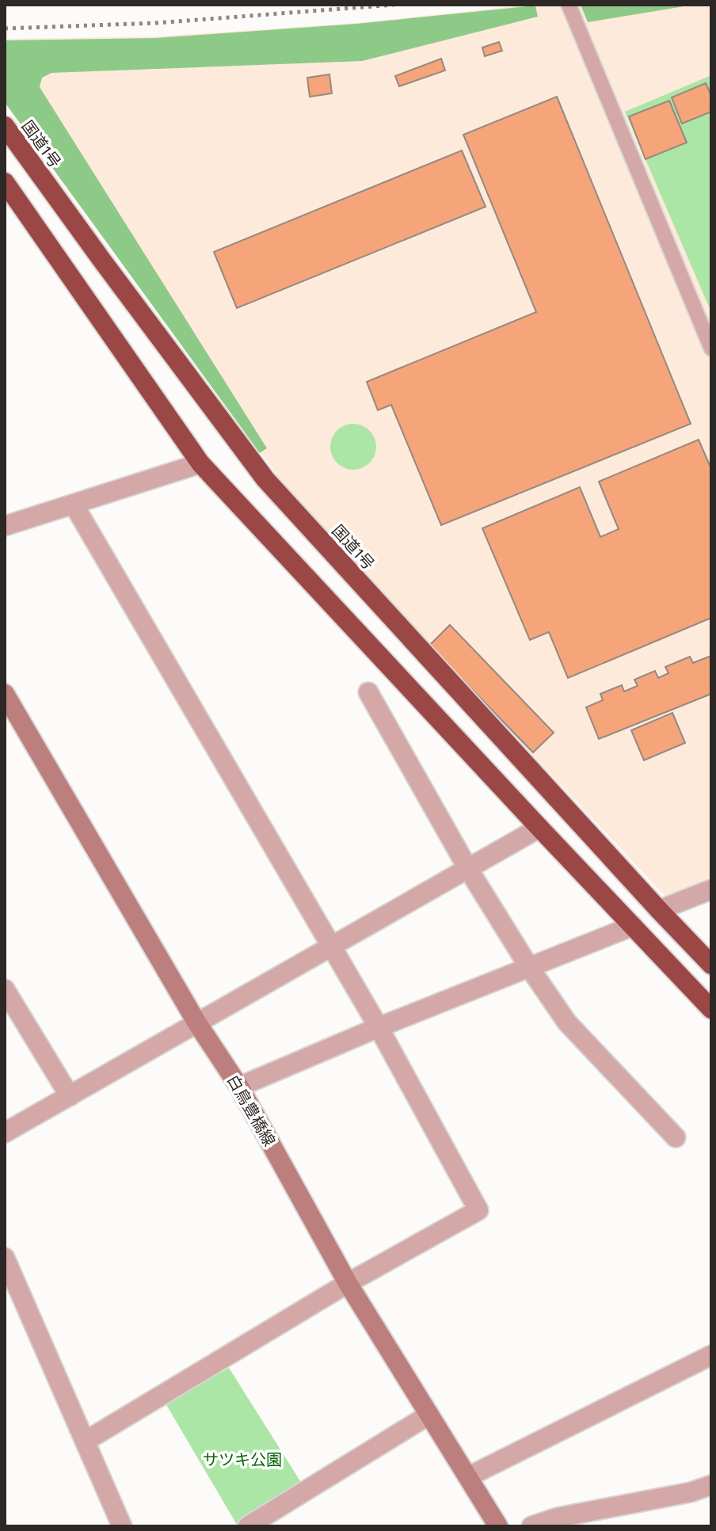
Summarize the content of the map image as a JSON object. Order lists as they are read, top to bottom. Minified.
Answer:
{"streets":{"highway":["国道1号"],"main road":["白鳥豊橋線"]},"parks":["サツキ公園"]}
